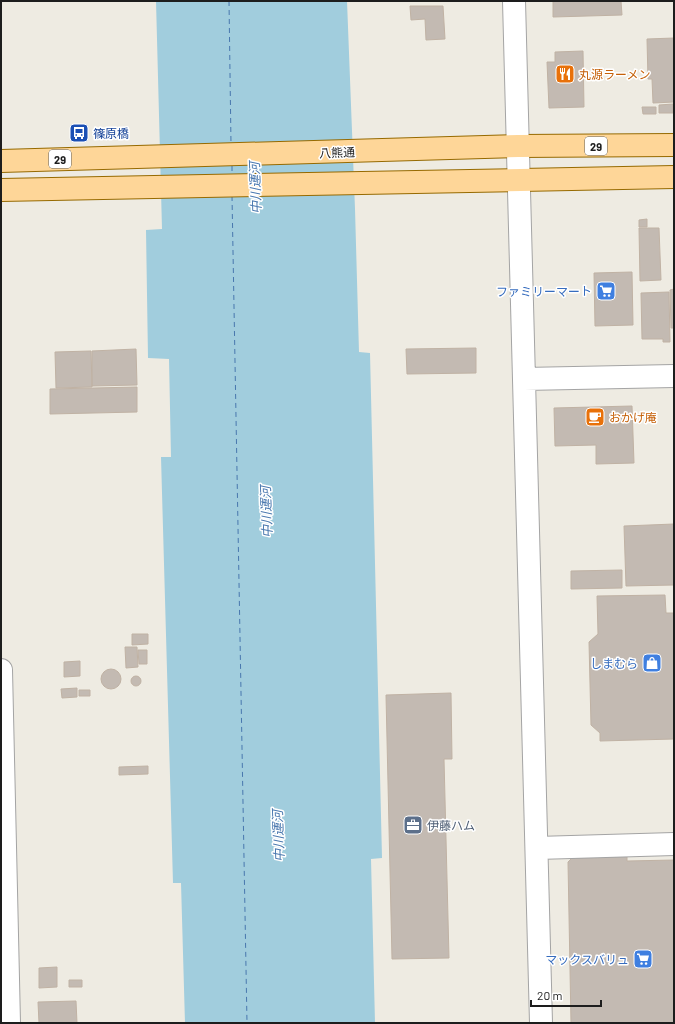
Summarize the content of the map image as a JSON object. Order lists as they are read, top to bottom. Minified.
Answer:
{"streets":{"main road":["29","八熊通"]},"water":["中川運河"],"places":{"restaurant":["丸源ラーメン"],"bus stop":["篠原橋"],"supermarket":["ファミリーマート","マックスバリュ"],"cafe":["おかげ庵"],"shop":["しまむら"],"office":["伊藤ハム"]},"scale_bar":"20 m"}
